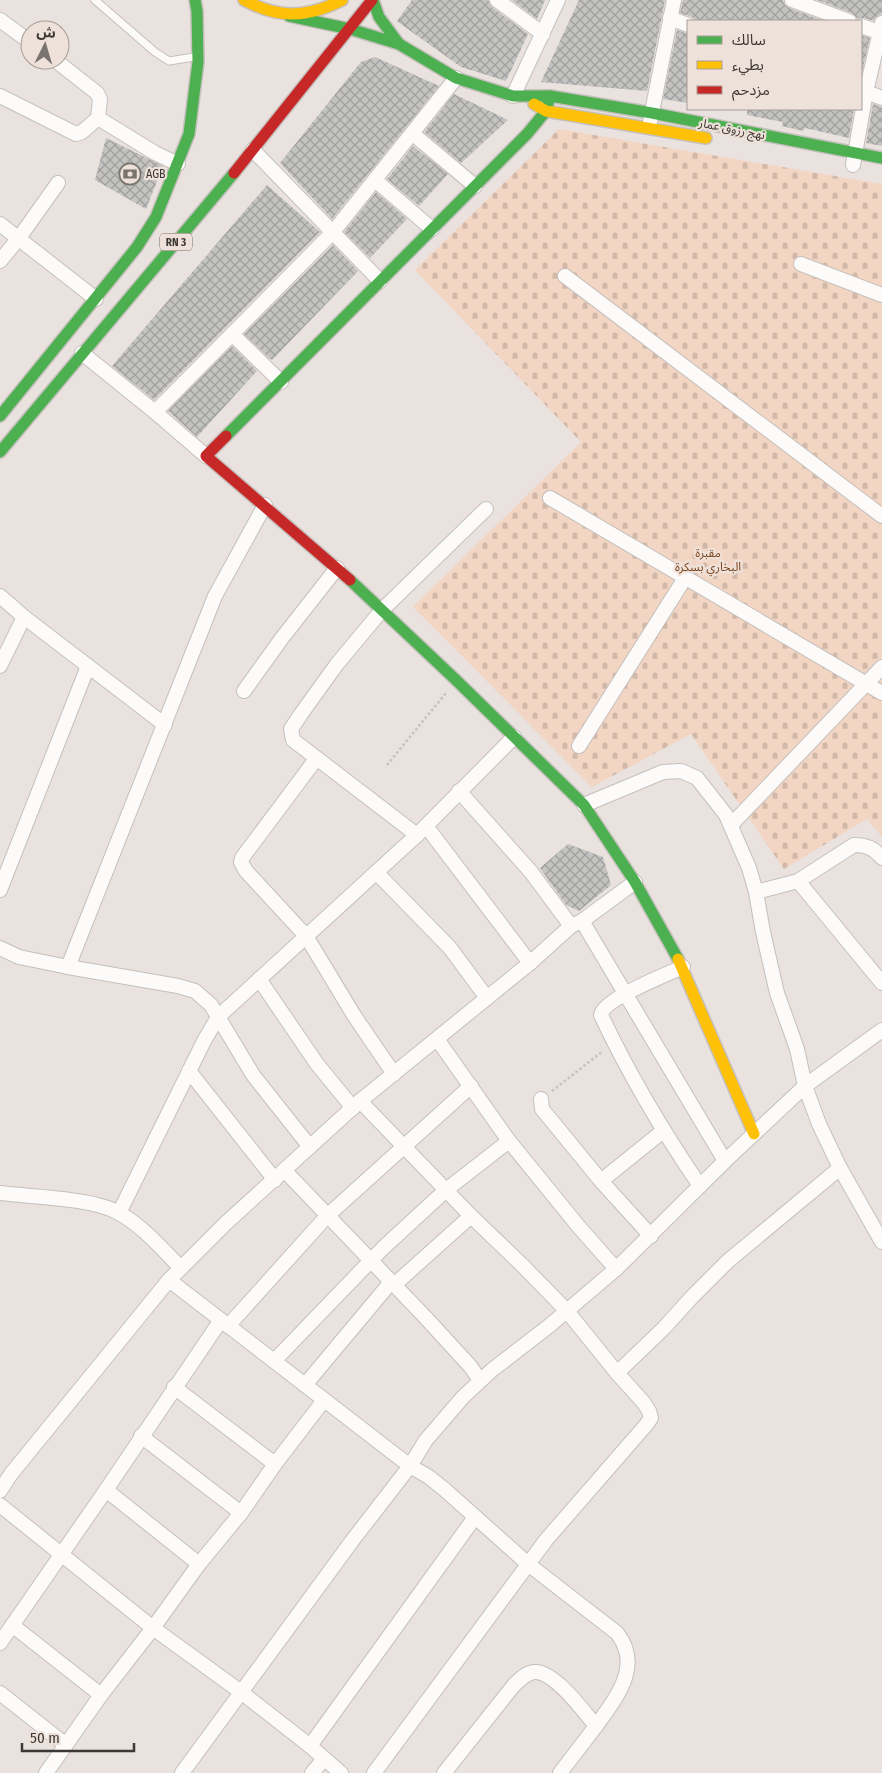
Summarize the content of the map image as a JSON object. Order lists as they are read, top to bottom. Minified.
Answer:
{"streets":{"main road":["نهج رزوق عمار","RN 3"]},"parks":["مقبرة البخاري بسكرة"],"places":{"bank":["AGB"]},"legend":["سالك","بطيء","مزدحم"],"scale_bar":"50 m","north":"top"}
